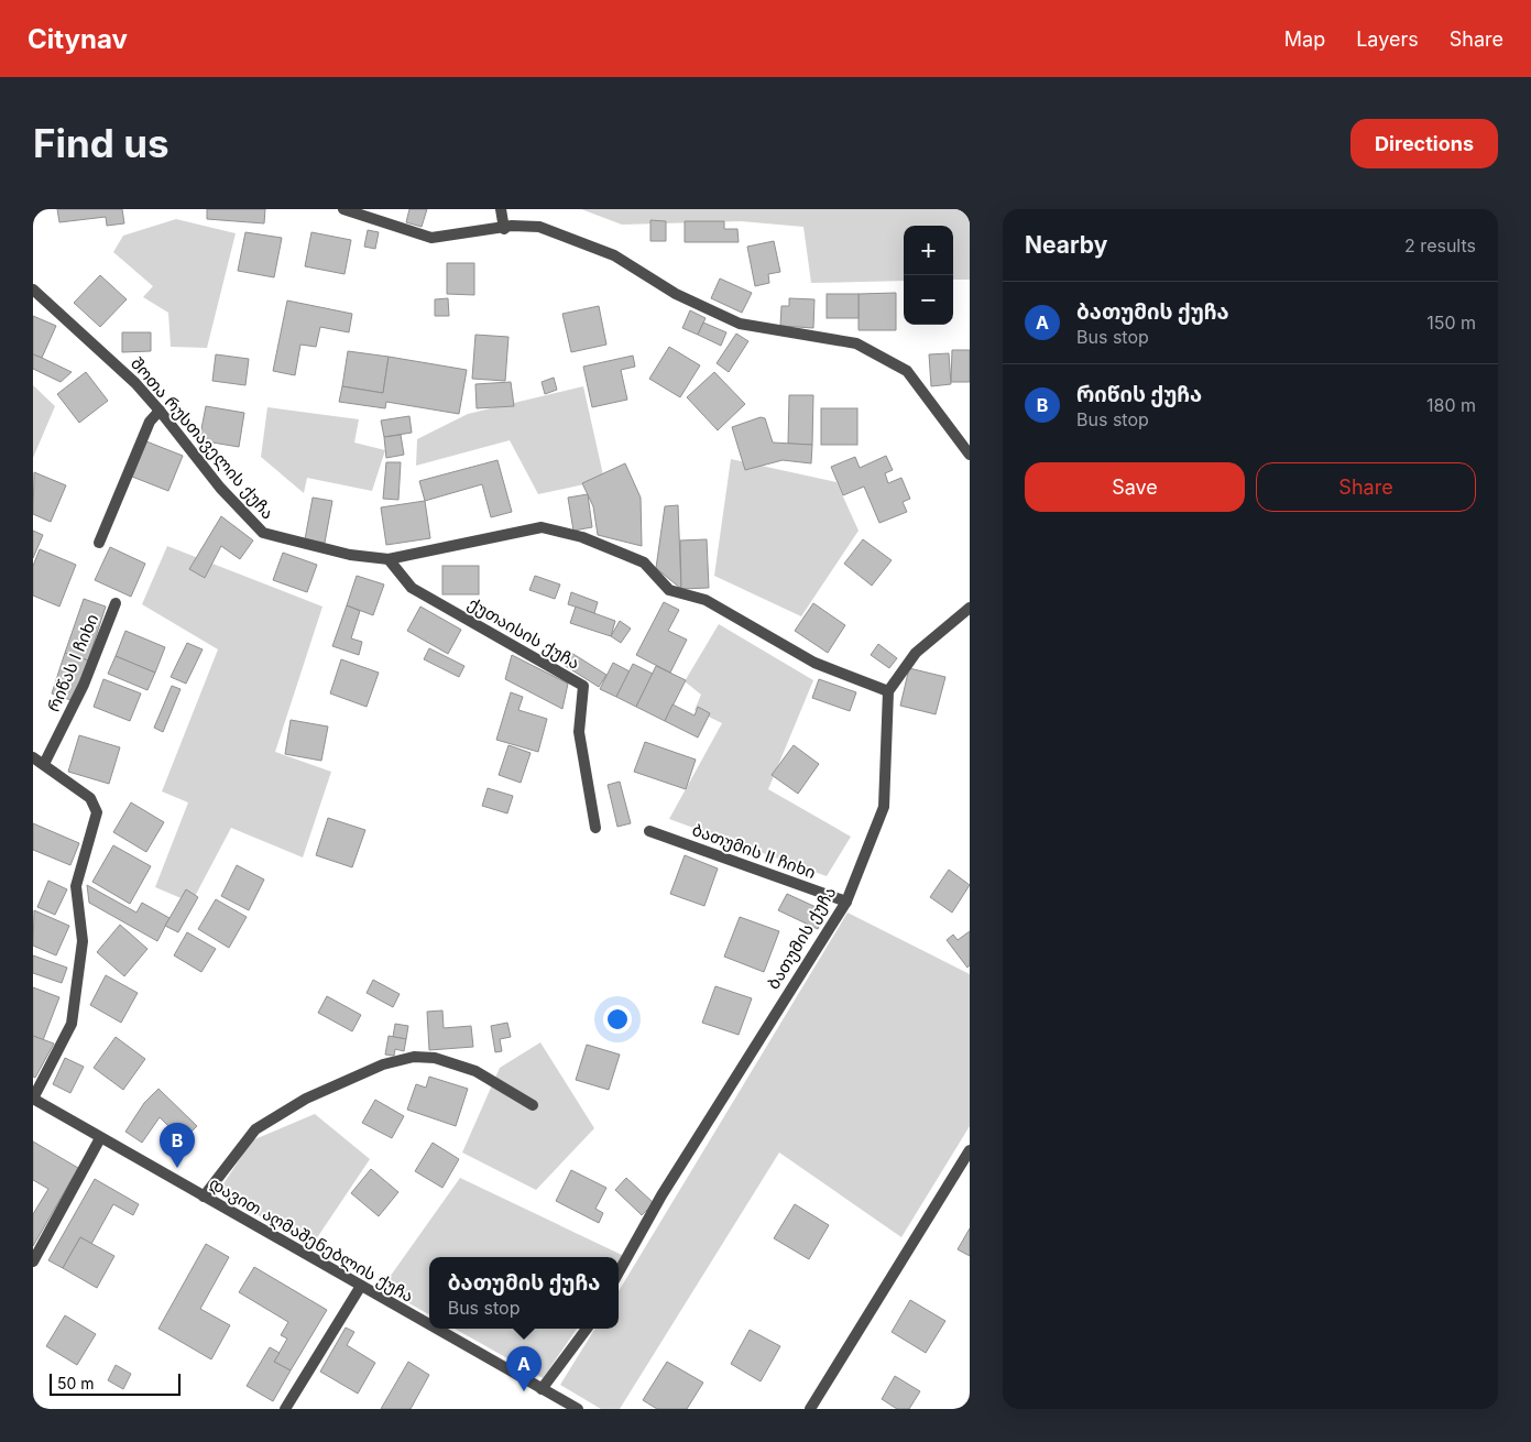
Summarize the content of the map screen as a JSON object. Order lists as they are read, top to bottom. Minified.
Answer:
{"streets":{"street":["შოთა რუსთაველის ქუჩა","ქუთაისის ქუჩა","რიწას I ჩიხი","ბათუმის II ჩიხი","ბათუმის ქუჩა","დავით აღმაშენებლის ქუჩა"]},"crossings":[["შოთა რუსთაველის ქუჩა","ქუთაისის ქუჩა"],["შოთა რუსთაველის ქუჩა","ბათუმის ქუჩა"],["ბათუმის II ჩიხი","ბათუმის ქუჩა"]],"scale_bar":"50 m","page":{"header":"Citynav","nav":["Map","Layers","Share"],"buttons":["Directions",["Save","Share"]],"title":"Find us","heading":["Nearby","2 results"],"map_buttons":["+","−"],"list":[{"mark":"A","name":"ბათუმის ქუჩა","note":"Bus stop","value":"150 m"},{"mark":"B","name":"რიწის ქუჩა","note":"Bus stop","value":"180 m"}],"pins":["B","A"],"popup":["ბათუმის ქუჩა","Bus stop"],"scale":"50 m"}}
